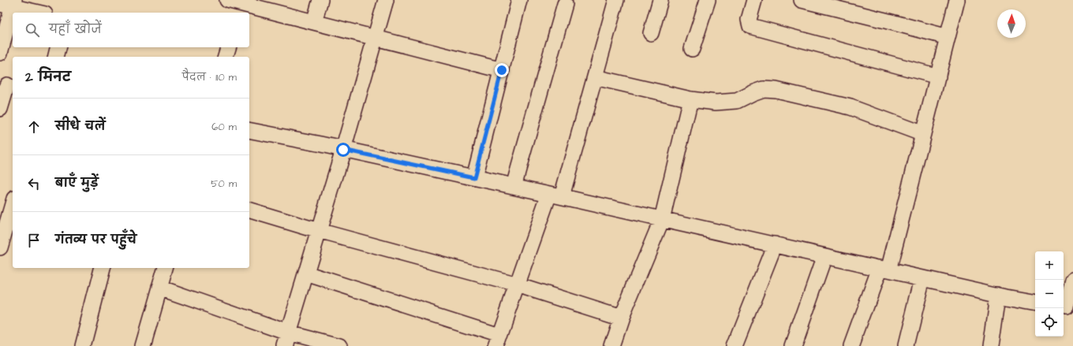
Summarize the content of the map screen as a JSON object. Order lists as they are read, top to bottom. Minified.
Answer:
{"north":"top","page":{"search":"यहाँ खोजें","heading":["2 मिनट","पैदल · 110 m"],"list":[["सीधे चलें","60 m"],["बाएँ मुड़ें","50 m"],"गंतव्य पर पहुँचे"],"map_buttons":["+","−"]}}
